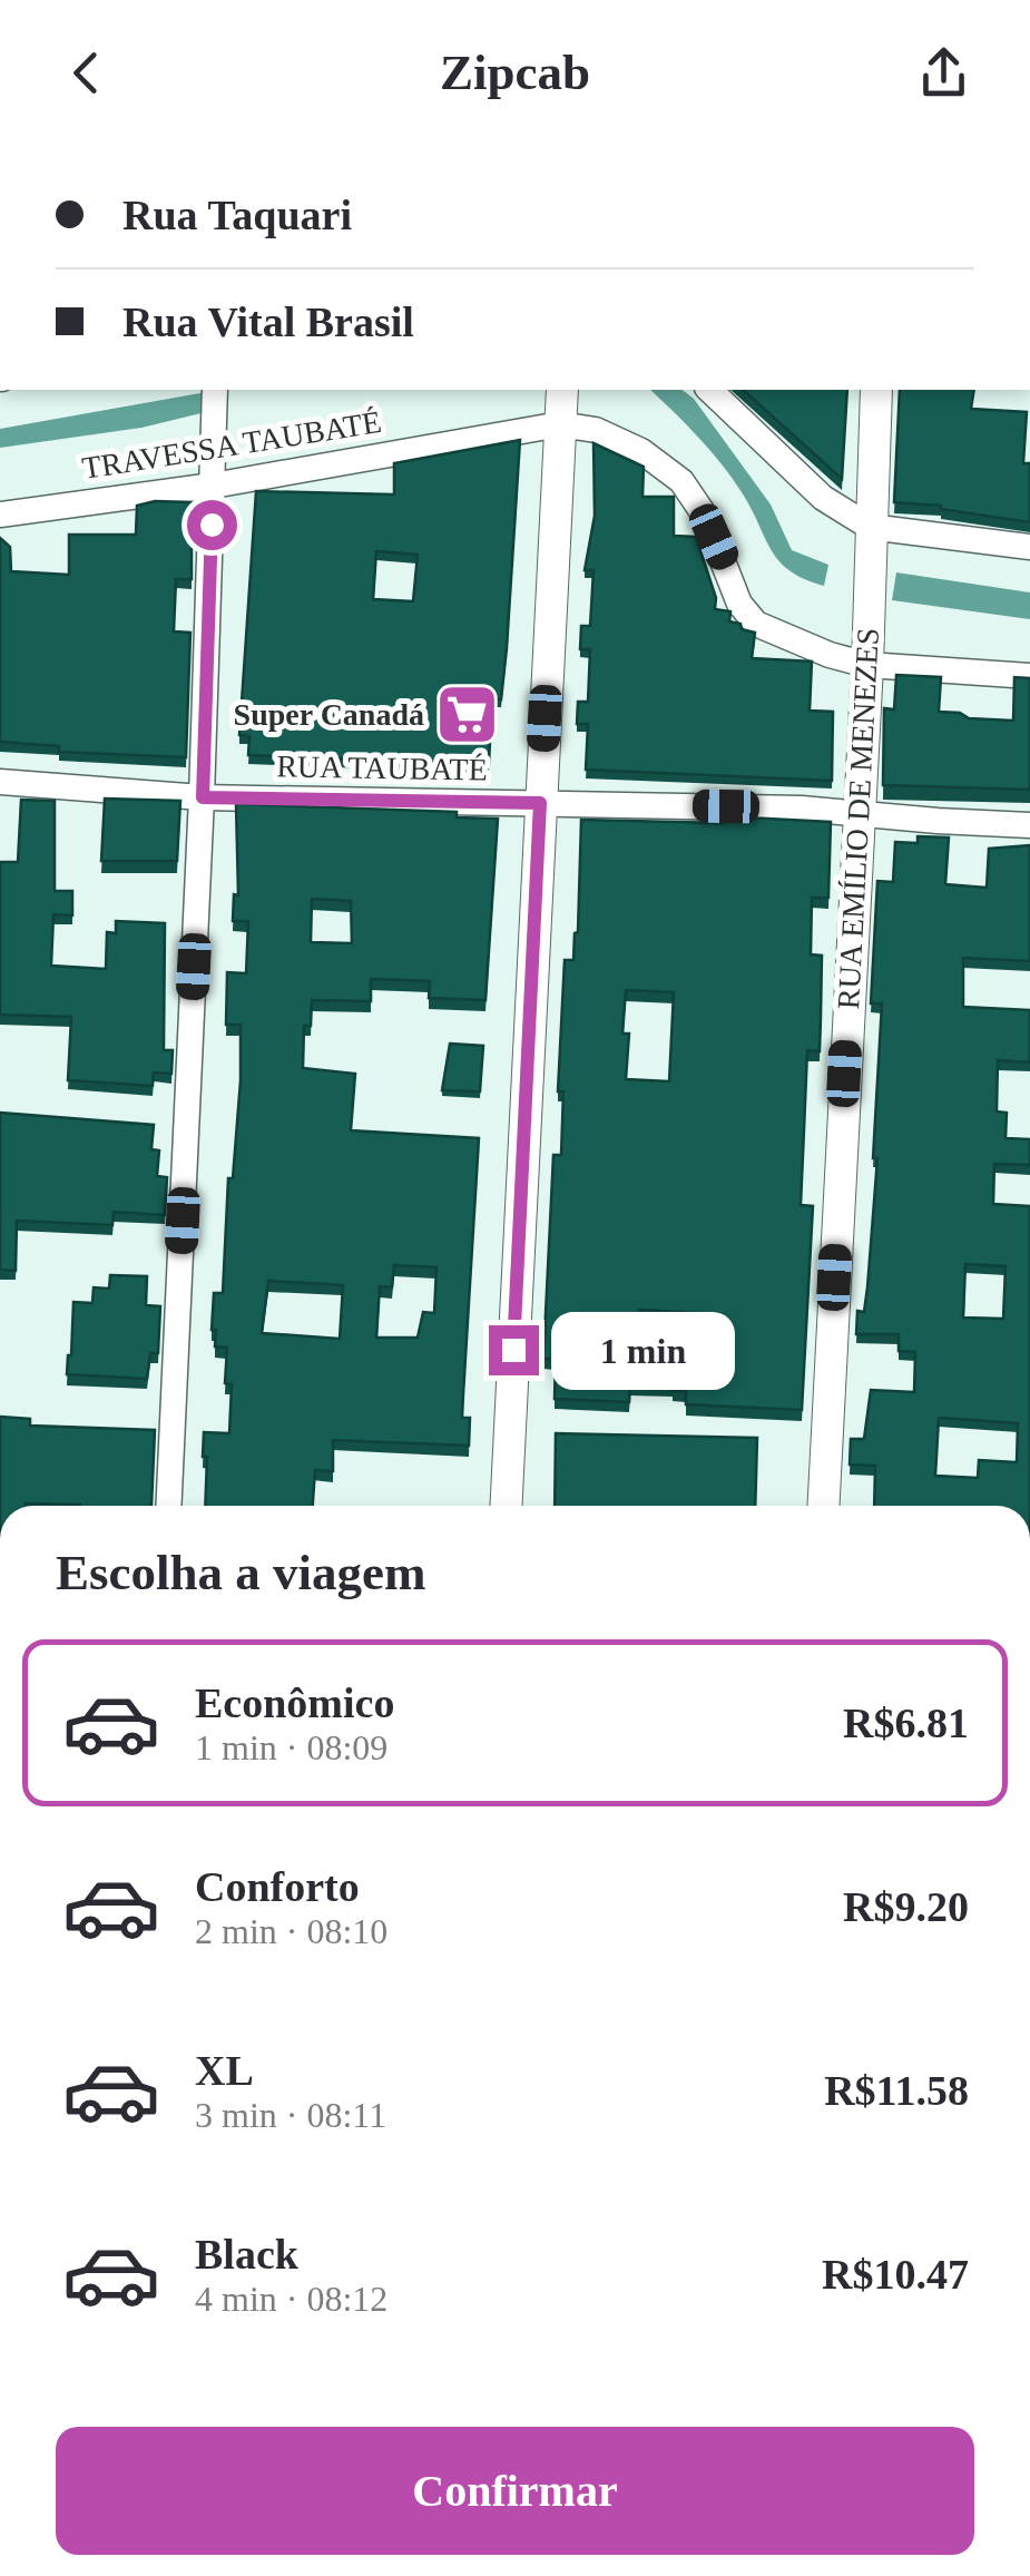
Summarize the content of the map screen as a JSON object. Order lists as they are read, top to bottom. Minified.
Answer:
{"streets":{"street":["TRAVESSA TAUBATÉ","RUA TAUBATÉ","RUA EMÍLIO DE MENEZES"]},"crossings":[["TRAVESSA TAUBATÉ","RUA EMÍLIO DE MENEZES"],["RUA TAUBATÉ","RUA EMÍLIO DE MENEZES"]],"places":{"supermarket":["Super Canadá"]},"page":{"header":"Zipcab","banner":["Rua Taquari","Rua Vital Brasil"],"bubble":"1 min","heading":"Escolha a viagem","list":[{"name":"Econômico","note":"1 min · 08:09","value":"R$6.81"},{"name":"Conforto","note":"2 min · 08:10","value":"R$9.20"},{"name":"XL","note":"3 min · 08:11","value":"R$11.58"},{"name":"Black","note":"4 min · 08:12","value":"R$10.47"}],"buttons":"Confirmar"}}
